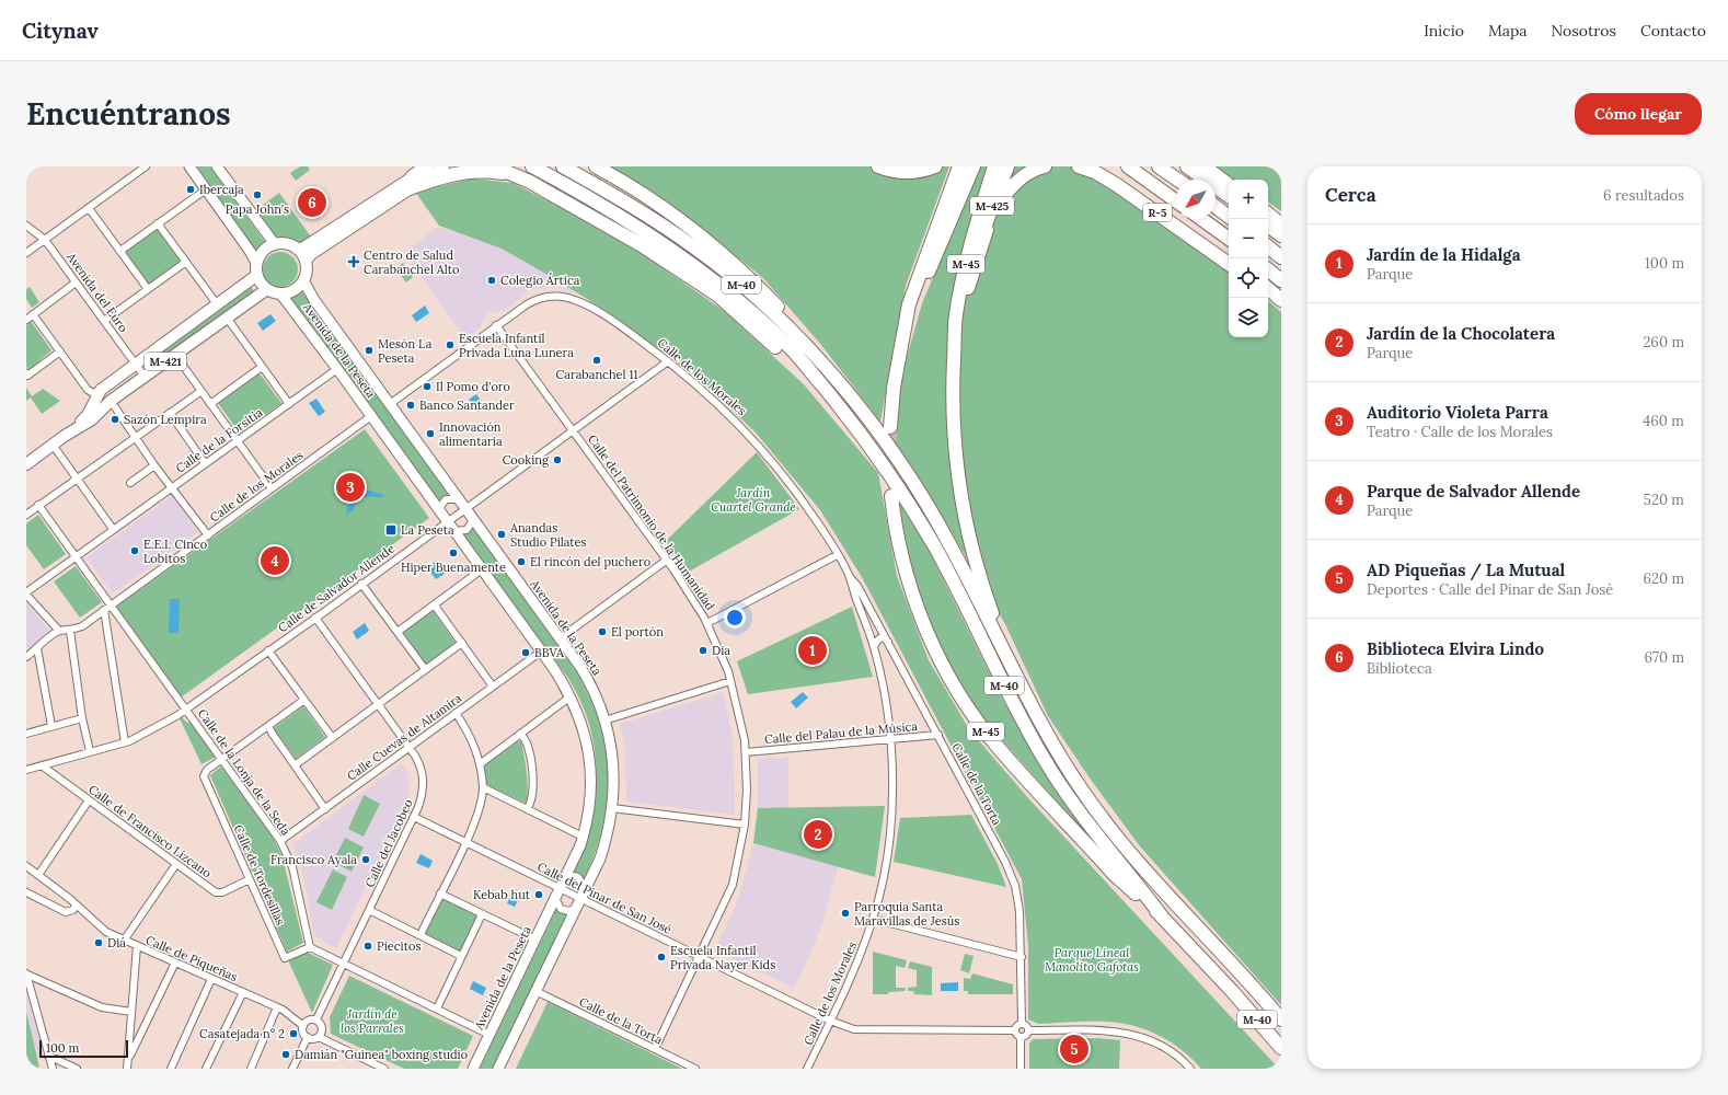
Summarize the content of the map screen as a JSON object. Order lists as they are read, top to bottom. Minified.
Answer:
{"streets":{"highway":["M-425","R-5","M-45","M-40"],"main road":["M-421"],"street":["Avenida del Euro","Avenida de la Peseta","Calle de los Morales","Calle de la Forsitia","Calle del Patrimonio de la Humanidad","Calle de Salvador Allende","Calle del Palau de la Música","Calle Cuevas de Altamira","Calle de la Lonja de la Seda","Calle de la Torta","Calle de Francisco Lizcano","Calle del Jacobeo","Calle de Tordesillas","Calle del Pinar de San José","Calle de Piqueñas"]},"crossings":[["M-45","M-40"],["Avenida del Euro","M-421"],["Avenida de la Peseta","M-421"],["Avenida de la Peseta","Calle de los Morales"],["Avenida de la Peseta","Calle de la Forsitia"],["Avenida de la Peseta","Calle de Salvador Allende"],["Avenida de la Peseta","Calle Cuevas de Altamira"],["Avenida de la Peseta","Calle de la Torta"],["Avenida de la Peseta","Calle del Pinar de San José"],["Calle de los Morales","Calle del Patrimonio de la Humanidad"],["Calle de los Morales","Calle de Salvador Allende"],["Calle de los Morales","Calle del Palau de la Música"],["Calle de los Morales","Calle de la Lonja de la Seda"],["Calle de los Morales","Calle de la Torta"],["Calle de los Morales","Calle del Pinar de San José"],["Calle de la Forsitia","Calle de la Lonja de la Seda"],["Calle del Patrimonio de la Humanidad","Calle de Salvador Allende"],["Calle del Patrimonio de la Humanidad","Calle del Palau de la Música"],["Calle del Patrimonio de la Humanidad","Calle de la Torta"],["Calle del Patrimonio de la Humanidad","Calle del Pinar de San José"],["Calle de Salvador Allende","Calle de la Lonja de la Seda"],["Calle de Salvador Allende","Calle de Francisco Lizcano"],["Calle de Salvador Allende","Calle del Jacobeo"],["Calle del Palau de la Música","Calle de la Torta"],["Calle Cuevas de Altamira","Calle de la Lonja de la Seda"],["Calle Cuevas de Altamira","Calle del Jacobeo"],["Calle de la Lonja de la Seda","Calle de Tordesillas"],["Calle de la Torta","Calle del Pinar de San José"],["Calle de Francisco Lizcano","Calle de Tordesillas"],["Calle del Jacobeo","Calle del Pinar de San José"],["Calle del Jacobeo","Calle de Piqueñas"]],"parks":["Jardín Cuartel Grande","Parque Lineal Manolito Gafotas","Jardín de los Parrales"],"places":{"other":["Ibercaja","Papa John's","Colegio Ártica","Escuela Infantil Privada Luna Lunera","Mesón La Peseta","Carabanchel 11","Il Pomo d'oro","Banco Santander","Sazón Lempira","Innovación alimentaria","Cooking","Anandas Studio Pilates","E.E.I. Cinco Lobitos","Hiper Buenamente","El rincón del puchero","El portón","Dia","BBVA","Francisco Ayala","Kebab hut","Parroquia Santa Maravillas de Jesús","Diá","Piecitos","Escuela Infantil Privada Nayer Kids","Casatejada n° 2","Damián \"Guinea\" boxing studio"],"health":["Centro de Salud Carabanchel Alto"],"transit":["La Peseta"]},"scale_bar":"100 m","north":"bottom left","page":{"header":"Citynav","nav":["Inicio","Mapa","Nosotros","Contacto"],"buttons":"Cómo llegar","title":"Encuéntranos","heading":["Cerca","6 resultados"],"map_buttons":["+","−"],"pins":["6","3","4","1","2","5"],"list":[{"mark":"1","name":"Jardín de la Hidalga","note":"Parque","value":"100 m"},{"mark":"2","name":"Jardín de la Chocolatera","note":"Parque","value":"260 m"},{"mark":"3","name":"Auditorio Violeta Parra","note":"Teatro · Calle de los Morales","value":"460 m"},{"mark":"4","name":"Parque de Salvador Allende","note":"Parque","value":"520 m"},{"mark":"5","name":"AD Piqueñas / La Mutual","note":"Deportes · Calle del Pinar de San José","value":"620 m"},{"mark":"6","name":"Biblioteca Elvira Lindo","note":"Biblioteca","value":"670 m"}],"scale":"100 m"}}
